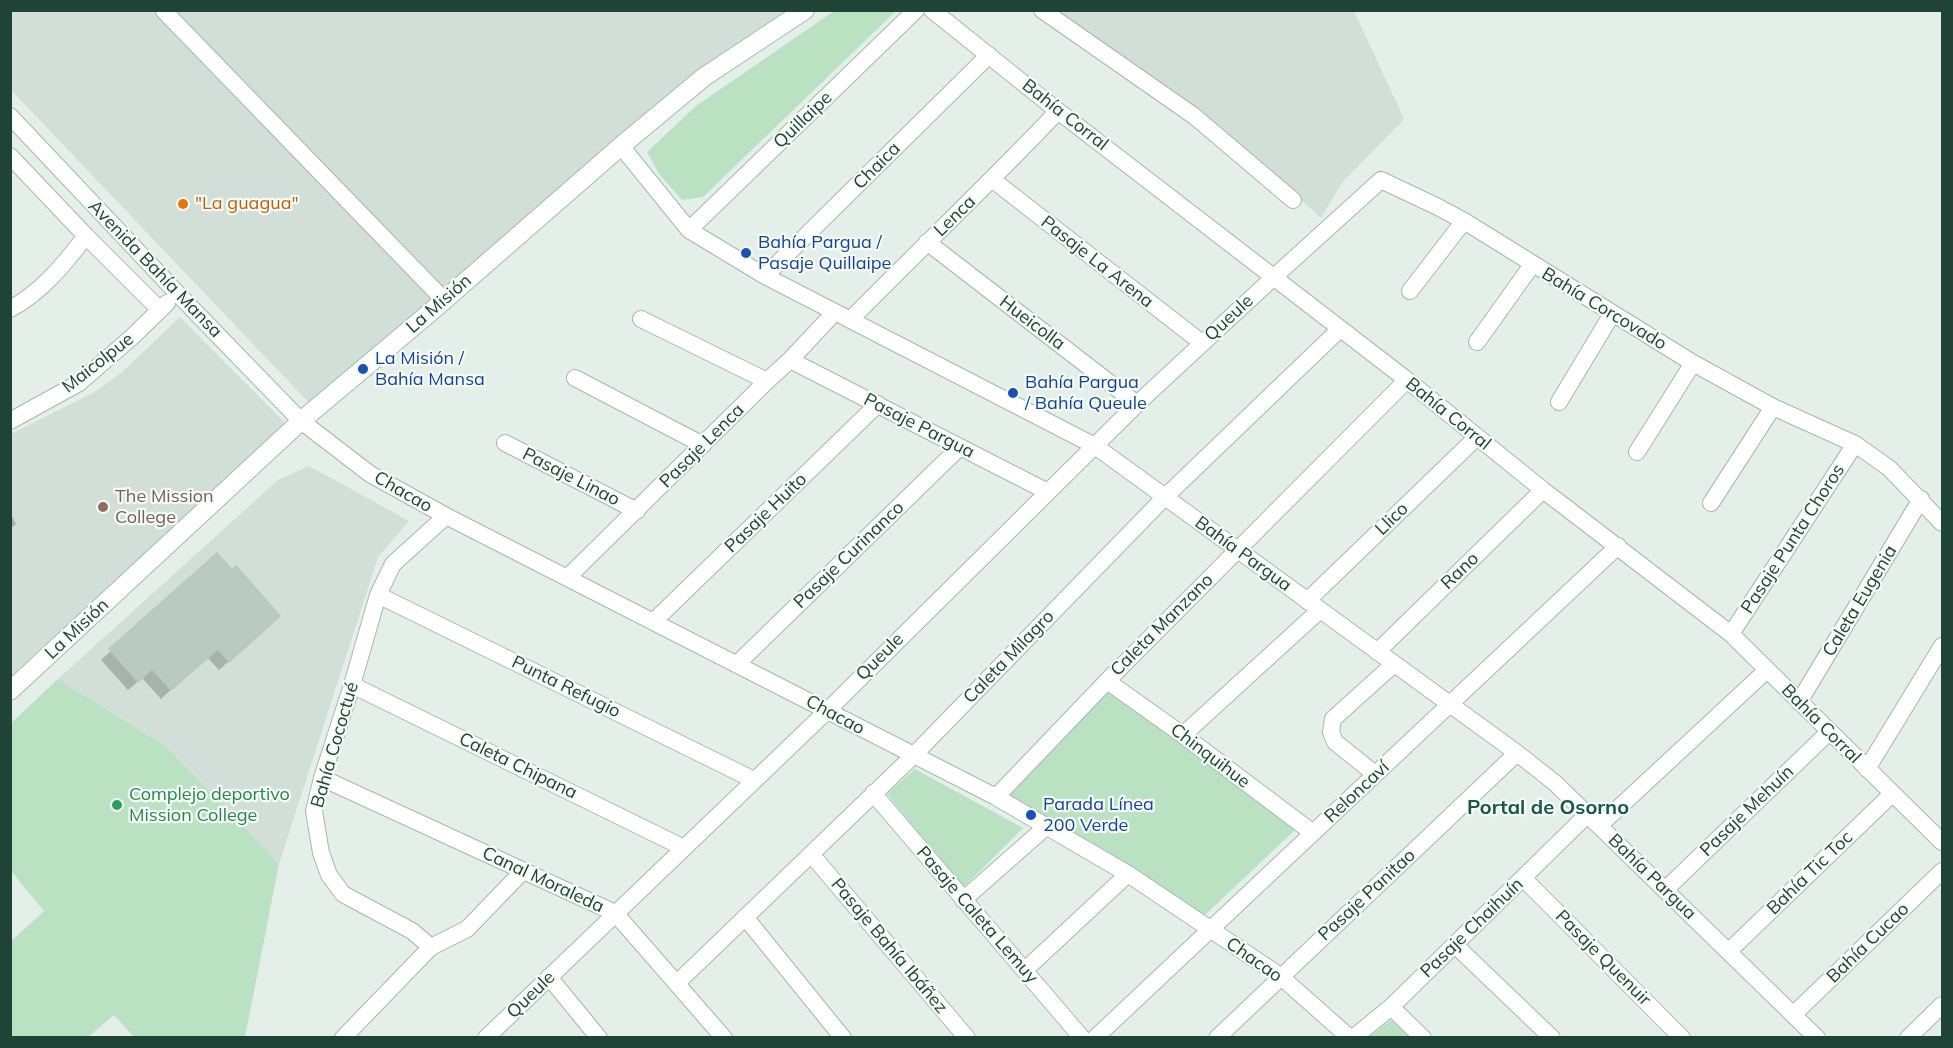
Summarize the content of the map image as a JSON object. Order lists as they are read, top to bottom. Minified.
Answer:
{"streets":{"street":["Bahía Corral","Quillaipe","Chaica","Lenca","Pasaje La Arena","Avenida Bahía Mansa","La Misión","Bahía Corcovado","Queule","Hueicolla","Maicolpue","Pasaje Pargua","Pasaje Lenca","Pasaje Linao","Chacao","Pasaje Huito","Llico","Pasaje Punta Choros","Bahía Pargua","Pasaje Curinanco","Rano","Caleta Eugenia","Caleta Manzano","Caleta Milagro","Punta Refugio","Bahía Cococtué","Chinquihue","Caleta Chipana","Reloncaví","Pasaje Mehuín","Bahía Tic Toc","Canal Moraleda","Pasaje Panitao","Pasaje Caleta Lemuy","Pasaje Chaihuín","Bahía Cucao","Pasaje Bahía Ibáñez","Pasaje Quenuir"]},"crossings":[["Bahía Corral","Chaica"],["Bahía Corral","Lenca"],["Bahía Corral","Bahía Corcovado"],["Bahía Corral","Queule"],["Bahía Corral","Llico"],["Bahía Corral","Pasaje Punta Choros"],["Bahía Corral","Rano"],["Bahía Corral","Caleta Eugenia"],["Bahía Corral","Caleta Manzano"],["Bahía Corral","Caleta Milagro"],["Bahía Corral","Reloncaví"],["Bahía Corral","Pasaje Mehuín"],["Bahía Corral","Bahía Tic Toc"],["Bahía Corral","Pasaje Chaihuín"],["Quillaipe","Bahía Pargua"],["Chaica","Bahía Pargua"],["Lenca","Pasaje La Arena"],["Lenca","Hueicolla"],["Lenca","Bahía Pargua"],["Pasaje La Arena","Queule"],["Avenida Bahía Mansa","La Misión"],["Avenida Bahía Mansa","Maicolpue"],["Avenida Bahía Mansa","Chacao"],["La Misión","Chacao"],["La Misión","Bahía Pargua"],["Bahía Corcovado","Queule"],["Bahía Corcovado","Pasaje Punta Choros"],["Bahía Corcovado","Caleta Eugenia"],["Queule","Hueicolla"],["Queule","Pasaje Pargua"],["Queule","Chacao"],["Queule","Bahía Pargua"],["Queule","Punta Refugio"],["Queule","Caleta Chipana"],["Queule","Canal Moraleda"],["Pasaje Pargua","Pasaje Lenca"],["Pasaje Pargua","Pasaje Huito"],["Pasaje Pargua","Pasaje Curinanco"],["Pasaje Lenca","Pasaje Linao"],["Pasaje Lenca","Chacao"],["Pasaje Lenca","Bahía Pargua"],["Chacao","Pasaje Huito"],["Chacao","Pasaje Curinanco"],["Chacao","Caleta Manzano"],["Chacao","Caleta Milagro"],["Chacao","Bahía Cococtué"],["Chacao","Reloncaví"],["Chacao","Pasaje Panitao"],["Chacao","Pasaje Chaihuín"],["Llico","Bahía Pargua"],["Llico","Chinquihue"],["Bahía Pargua","Rano"],["Bahía Pargua","Caleta Manzano"],["Bahía Pargua","Caleta Milagro"],["Bahía Pargua","Reloncaví"],["Bahía Pargua","Pasaje Mehuín"],["Bahía Pargua","Bahía Tic Toc"],["Bahía Pargua","Pasaje Panitao"],["Bahía Pargua","Pasaje Chaihuín"],["Bahía Pargua","Bahía Cucao"],["Caleta Manzano","Chinquihue"],["Caleta Milagro","Canal Moraleda"],["Caleta Milagro","Pasaje Caleta Lemuy"],["Caleta Milagro","Pasaje Bahía Ibáñez"],["Punta Refugio","Bahía Cococtué"],["Bahía Cococtué","Caleta Chipana"],["Bahía Cococtué","Canal Moraleda"],["Chinquihue","Reloncaví"],["Pasaje Chaihuín","Pasaje Quenuir"]],"districts":["Portal de Osorno"],"places":["\"La guagua\"","Bahía Pargua / Pasaje Quillaipe","La Misión / Bahía Mansa","Bahía Pargua / Bahía Queule","The Mission College","Complejo deportivo Mission College","Parada Línea 200 Verde"]}
